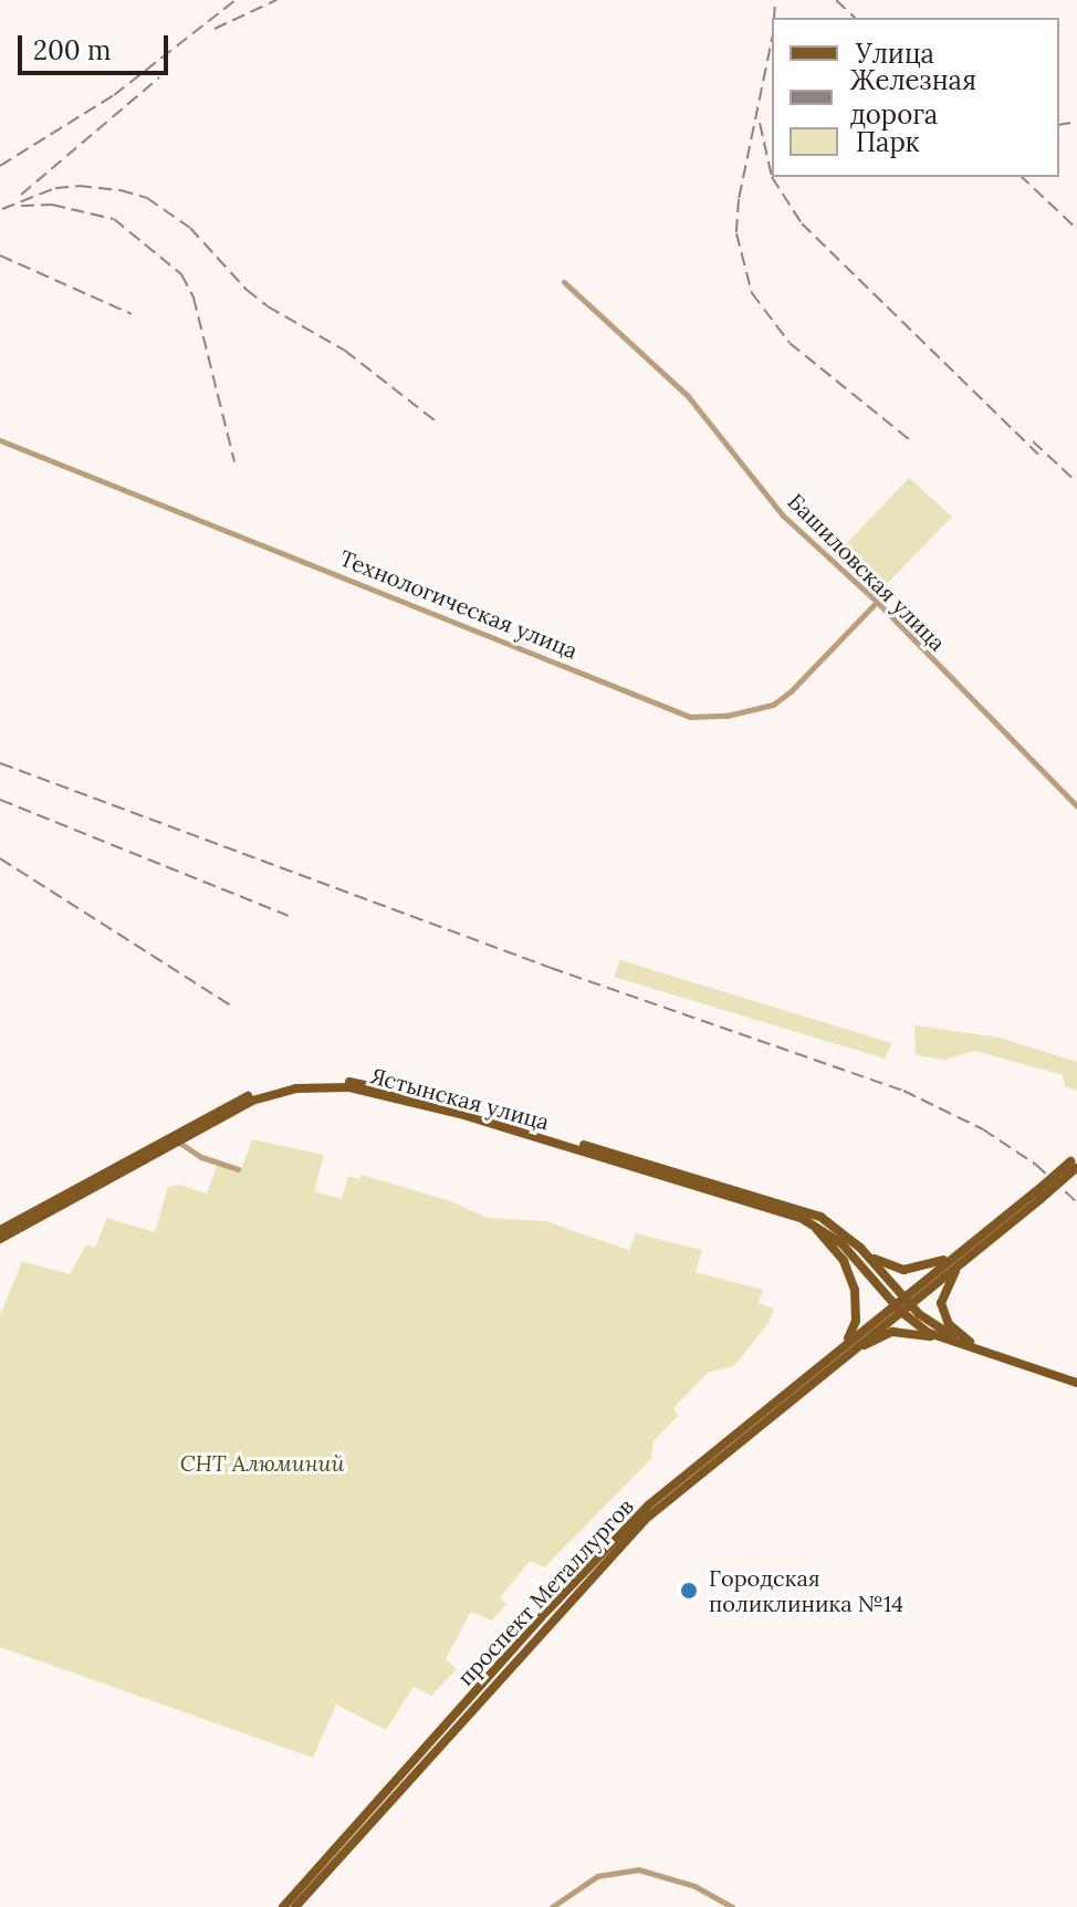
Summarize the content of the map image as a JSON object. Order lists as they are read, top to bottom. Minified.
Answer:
{"streets":{"main road":["Ястынская улица","проспект Металлургов"],"street":["Башиловская улица","Технологическая улица"]},"crossings":[["Башиловская улица","Технологическая улица"],["Ястынская улица","проспект Металлургов"]],"parks":["СНТ Алюминий"],"places":["Городская поликлиника №14"],"legend":["Улица","Железная дорога","Парк"],"scale_bar":"200 m"}
